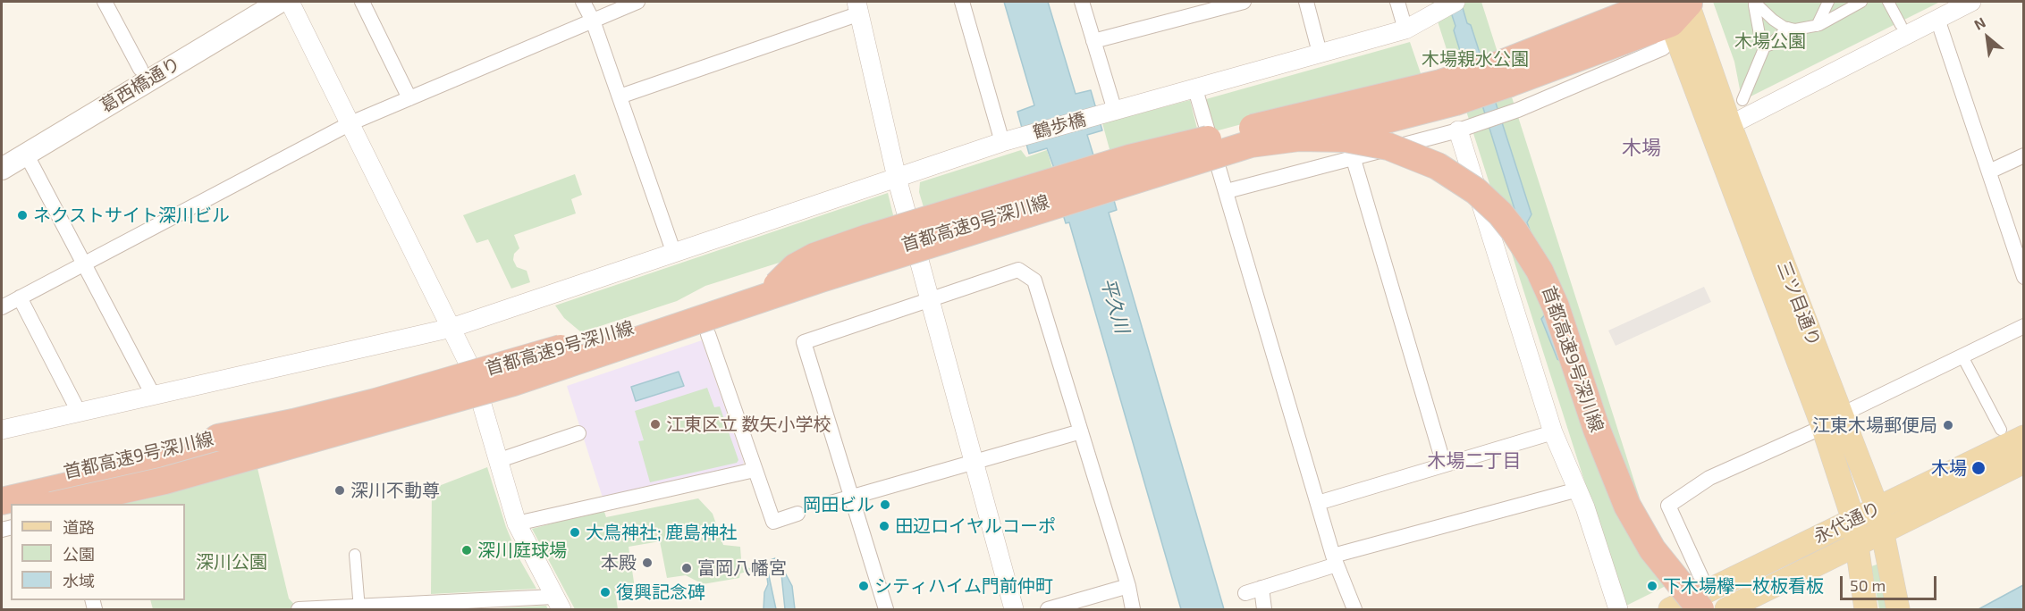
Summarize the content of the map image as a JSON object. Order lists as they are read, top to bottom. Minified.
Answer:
{"streets":{"highway":["首都高速9号深川線"],"main road":["葛西橋通り","三ツ目通り","永代通り"],"street":["鶴歩橋"]},"crossings":[["首都高速9号深川線","永代通り"],["三ツ目通り","永代通り"]],"districts":["木場","木場二丁目"],"water":["平久川"],"parks":["木場公園","木場親水公園","深川公園"],"places":["ネクストサイト深川ビル","江東区立 数矢小学校","江東木場郵便局","木場","深川不動尊","岡田ビル","田辺ロイヤルコーポ","大鳥神社; 鹿島神社","深川庭球場","本殿","富岡八幡宮","シティハイム門前仲町","下木場欅一枚板看板","復興記念碑"],"legend":["道路","公園","水域"],"scale_bar":"50 m","north":"top left"}
